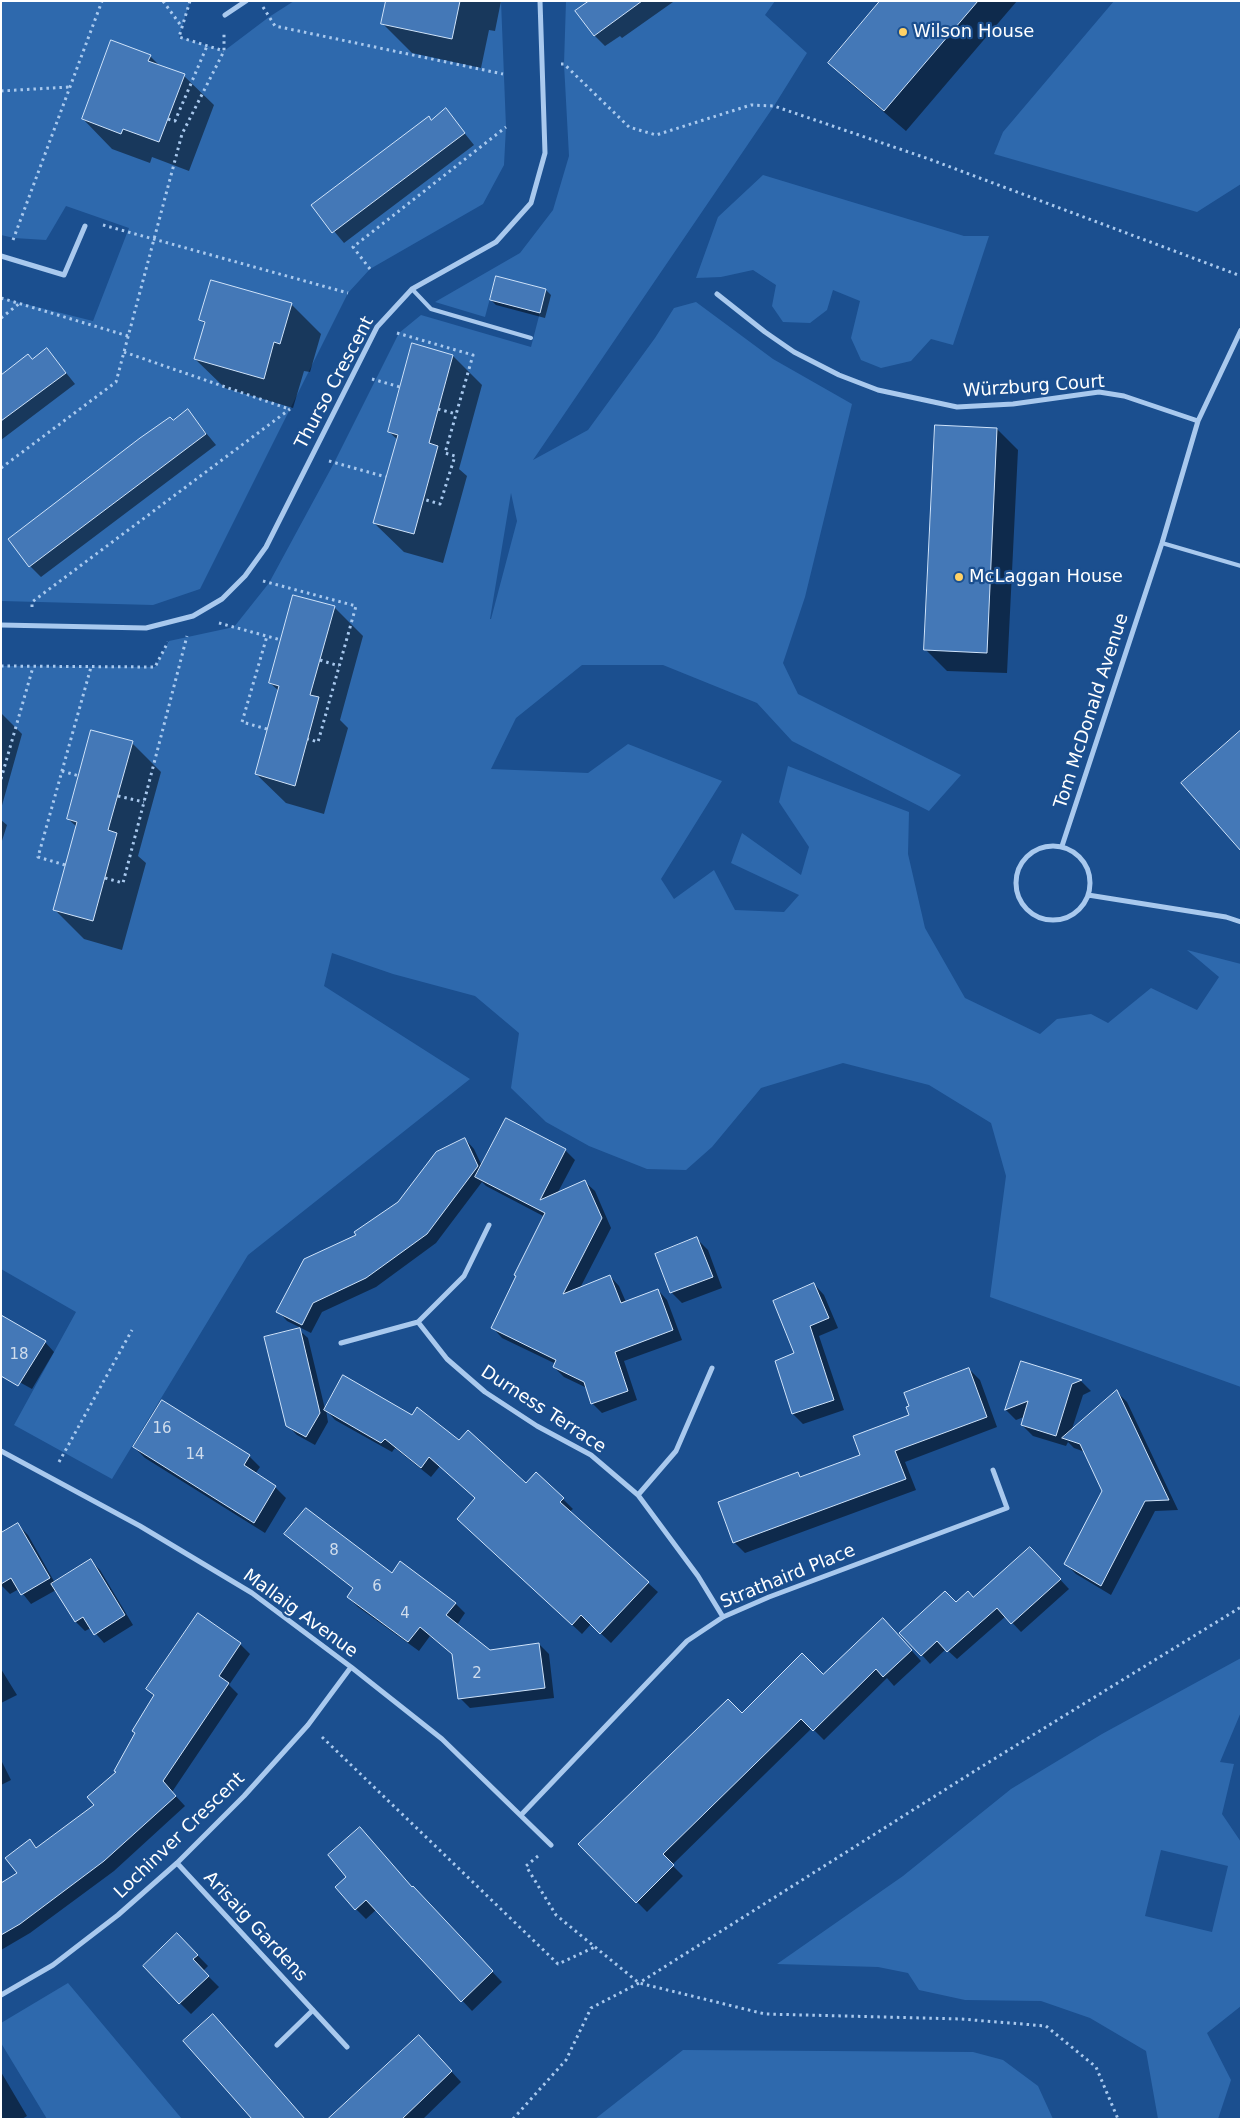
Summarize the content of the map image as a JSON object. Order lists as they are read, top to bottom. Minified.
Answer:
{"streets":{"street":["Thurso Crescent","Würzburg Court","Tom McDonald Avenue","Durness Terrace","Strathaird Place","Mallaig Avenue","Lochinver Crescent","Arisaig Gardens"]},"crossings":[["Würzburg Court","Tom McDonald Avenue"],["Durness Terrace","Strathaird Place"],["Strathaird Place","Mallaig Avenue"],["Mallaig Avenue","Lochinver Crescent"],["Lochinver Crescent","Arisaig Gardens"]],"places":["Wilson House","McLaggan House"],"house_numbers":["18","16","14","8","6","4","2"]}
